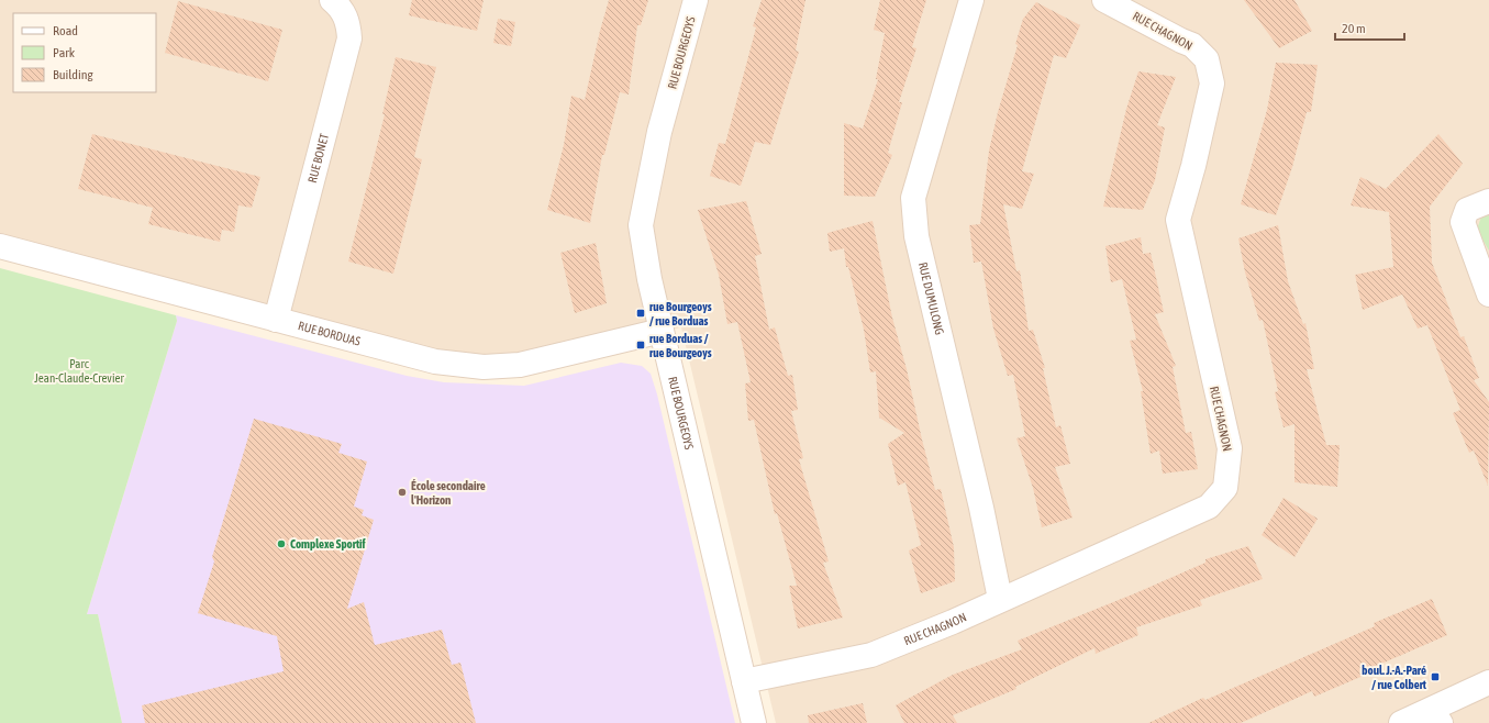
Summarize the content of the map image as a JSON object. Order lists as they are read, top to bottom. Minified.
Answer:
{"streets":{"street":["RUE CHAGNON","RUE BOURGEOYS","RUE BONET","RUE DUMULONG","RUE BORDUAS"]},"crossings":[["RUE CHAGNON","RUE BOURGEOYS"],["RUE CHAGNON","RUE DUMULONG"],["RUE BOURGEOYS","RUE BORDUAS"],["RUE BONET","RUE BORDUAS"]],"parks":["Parc Jean-Claude-Crevier"],"places":{"transit":["rue Bourgeoys / rue Borduas","rue Borduas / rue Bourgeoys","boul. J.-A.-Paré / rue Colbert"],"other":["École secondaire l'Horizon","Complexe Sportif"]},"legend":["Road","Park","Building"],"scale_bar":"20 m"}
